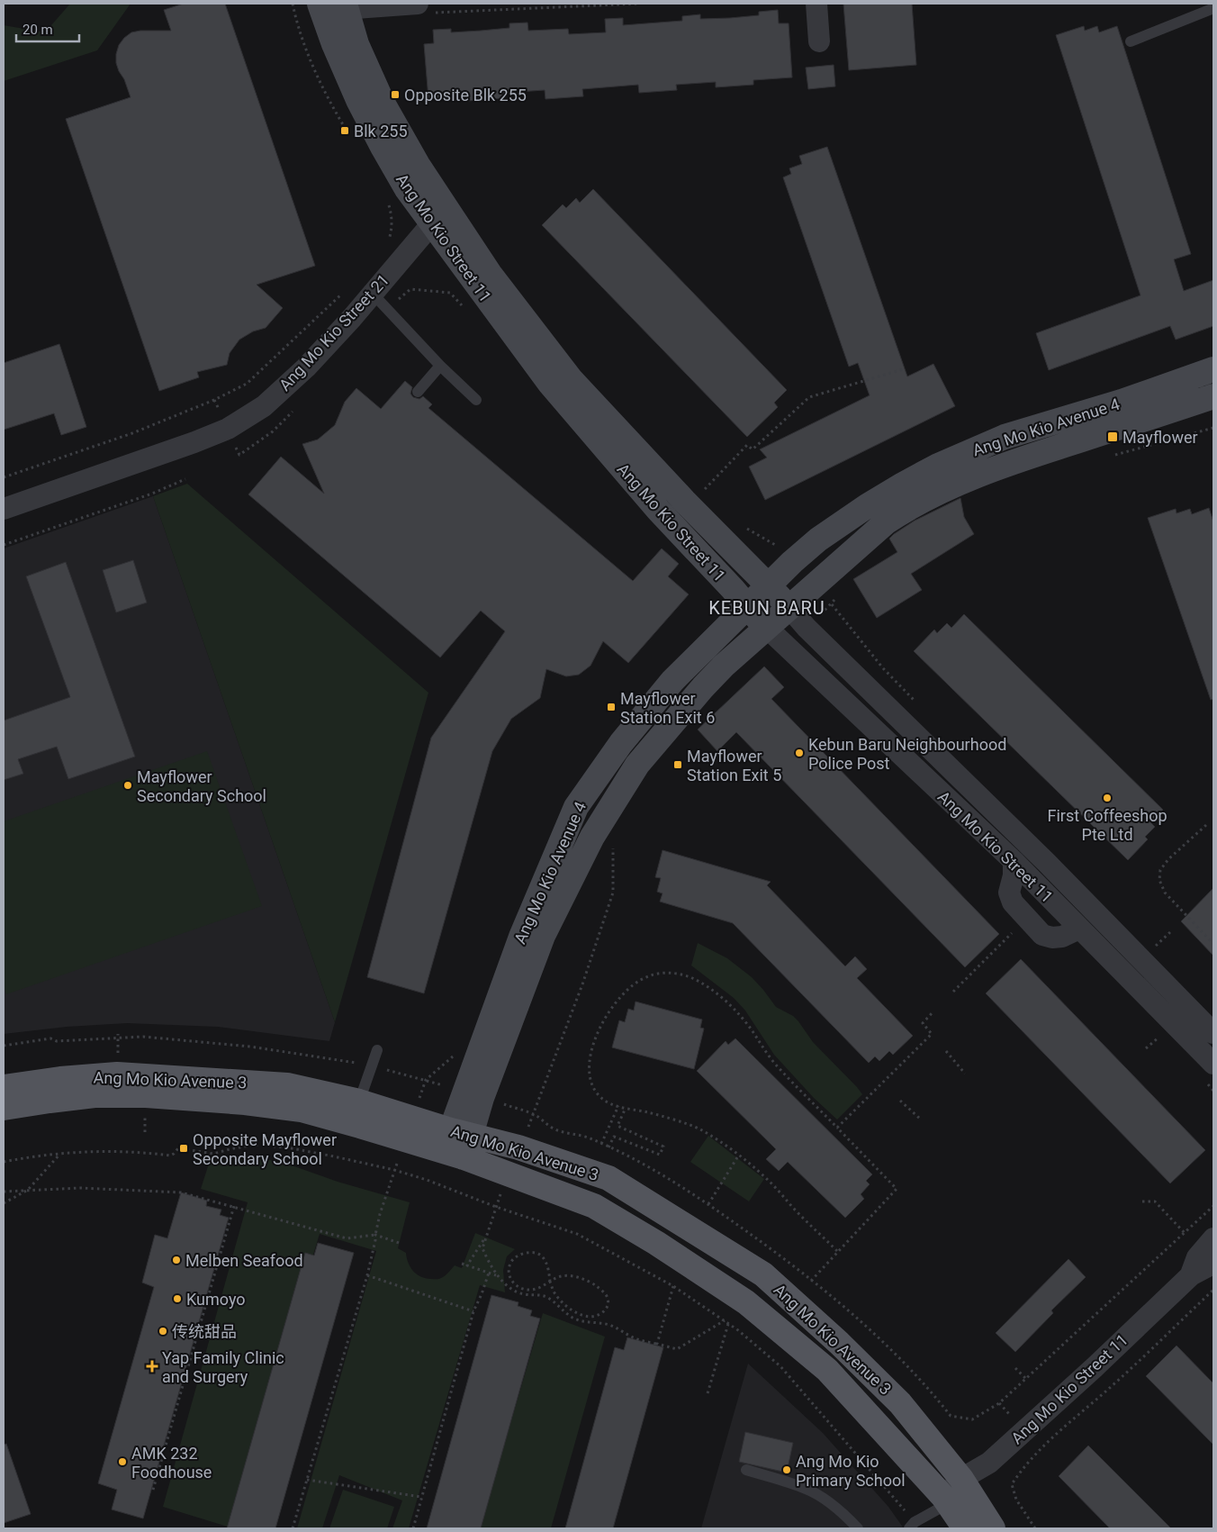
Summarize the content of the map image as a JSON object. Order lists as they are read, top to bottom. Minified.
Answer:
{"streets":{"main road":["Ang Mo Kio Street 11","Ang Mo Kio Avenue 4","Ang Mo Kio Avenue 3"],"street":["Ang Mo Kio Street 21"]},"crossings":[["Ang Mo Kio Street 11","Ang Mo Kio Street 21"],["Ang Mo Kio Street 11","Ang Mo Kio Avenue 4"],["Ang Mo Kio Street 11","Ang Mo Kio Avenue 3"],["Ang Mo Kio Avenue 4","Ang Mo Kio Avenue 3"]],"districts":["KEBUN BARU"],"places":{"transit":["Opposite Blk 255","Blk 255","Mayflower","Mayflower Station Exit 6","Mayflower Station Exit 5","Opposite Mayflower Secondary School"],"other":["Kebun Baru Neighbourhood Police Post","Mayflower Secondary School","First Coffeeshop Pte Ltd","Melben Seafood","Kumoyo","传统甜品","AMK 232 Foodhouse","Ang Mo Kio Primary School"],"health":["Yap Family Clinic and Surgery"]},"scale_bar":"20 m"}
